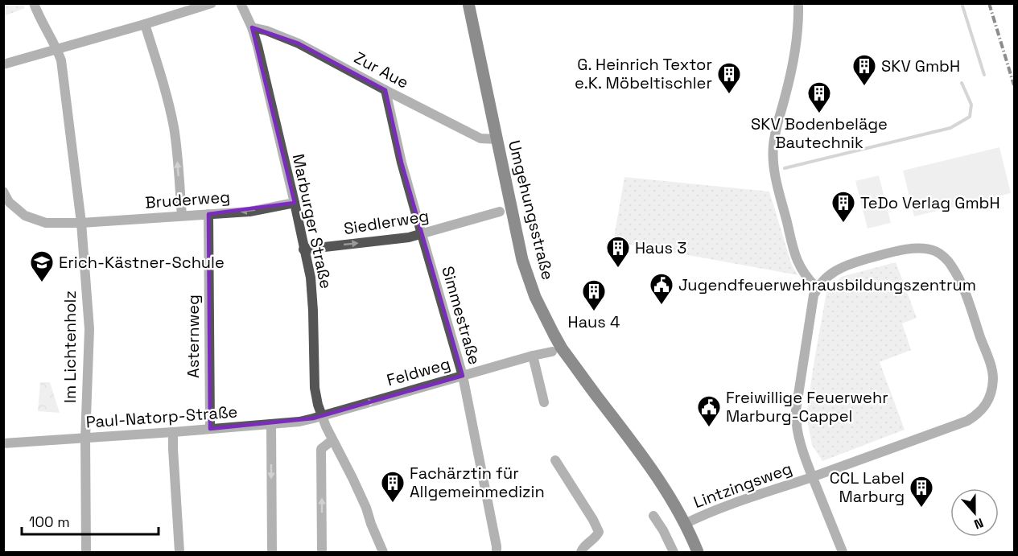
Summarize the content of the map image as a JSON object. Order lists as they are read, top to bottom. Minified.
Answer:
{"streets":{"main road":["Umgehungsstraße"],"street":["Zur Aue","Bruderweg","Marburger Straße","Siedlerweg","Simmestraße","Asternweg","Im Lichtenholz","Feldweg","Paul-Natorp-Straße","Lintzingsweg"]},"crossings":[["Zur Aue","Umgehungsstraße"],["Zur Aue","Marburger Straße"],["Zur Aue","Simmestraße"],["Bruderweg","Marburger Straße"],["Bruderweg","Asternweg"],["Bruderweg","Im Lichtenholz"],["Umgehungsstraße","Lintzingsweg"],["Marburger Straße","Siedlerweg"],["Marburger Straße","Feldweg"],["Marburger Straße","Paul-Natorp-Straße"],["Siedlerweg","Simmestraße"],["Simmestraße","Feldweg"],["Asternweg","Paul-Natorp-Straße"],["Im Lichtenholz","Paul-Natorp-Straße"],["Feldweg","Paul-Natorp-Straße"]],"one_way":["Siedlerweg","Feldweg"],"places":{"building":["SKV GmbH","G. Heinrich Textor e.K. Möbeltischler","SKV Bodenbeläge Bautechnik","TeDo Verlag GmbH","Haus 3","Haus 4","Fachärztin für Allgemeinmedizin","CCL Label Marburg"],"school or university":["Erich-Kästner-Schule"],"public building":["Jugendfeuerwehrausbildungszentrum","Freiwillige Feuerwehr Marburg-Cappel"]},"scale_bar":"100 m","north":"bottom"}
